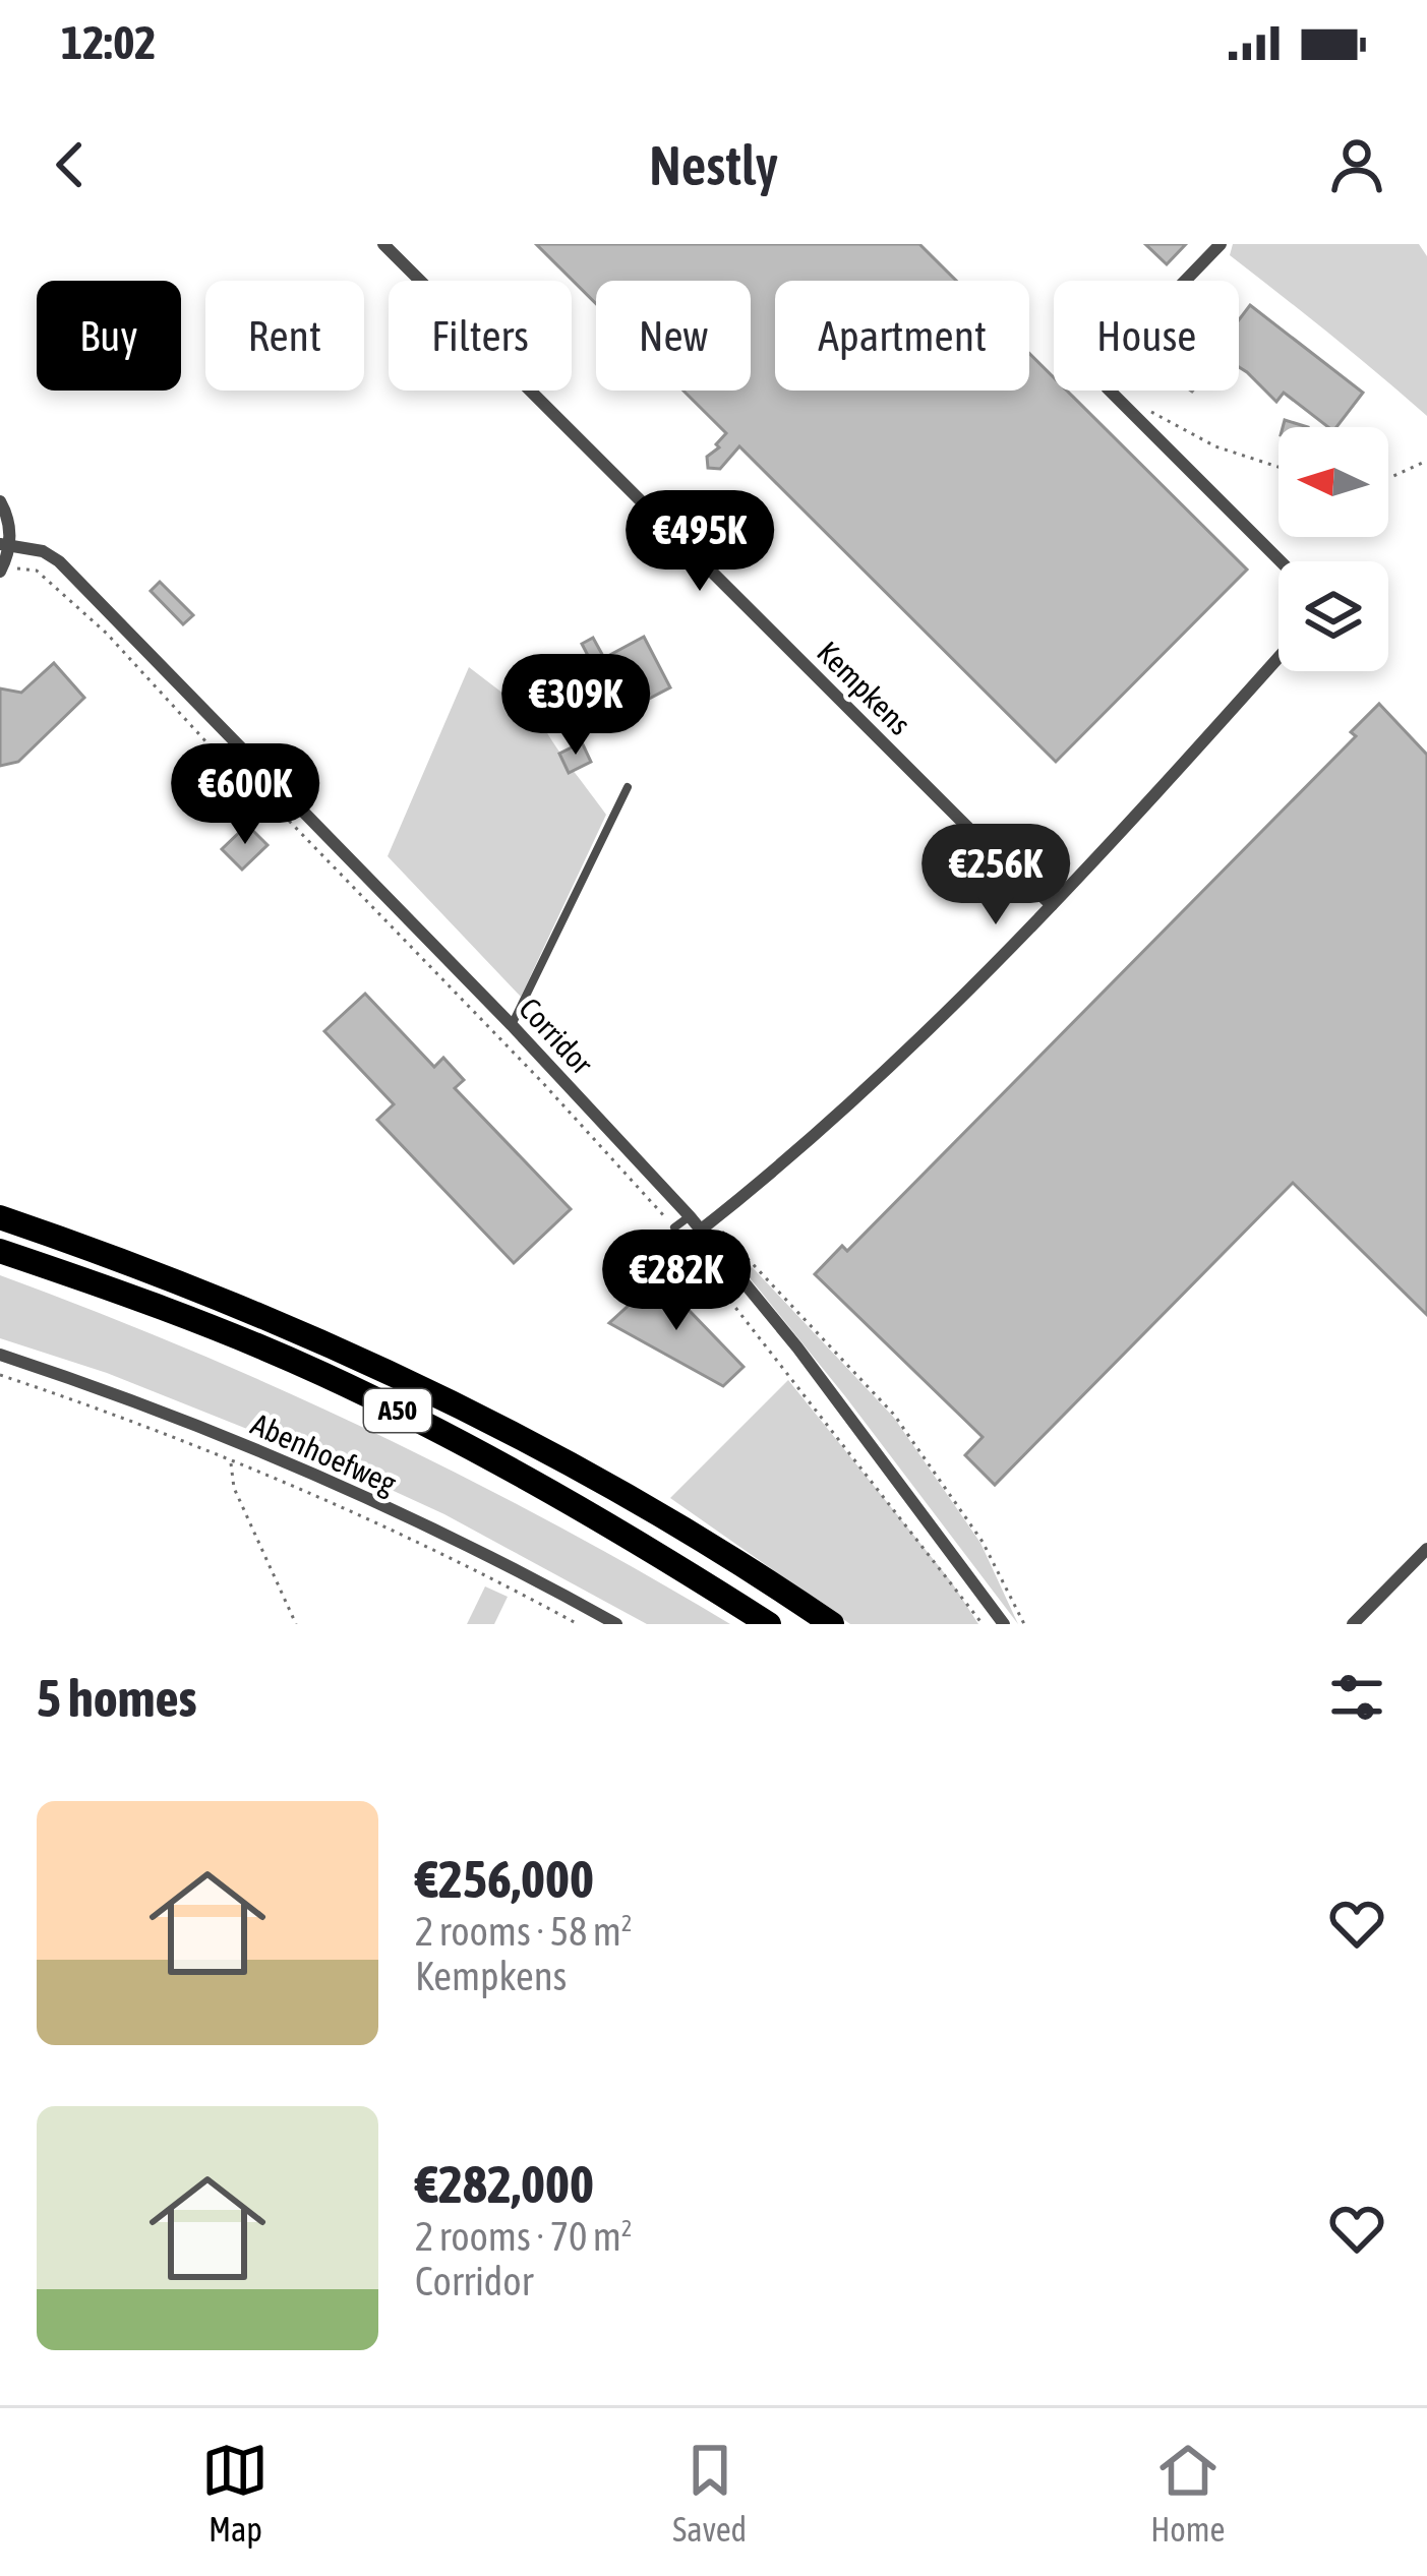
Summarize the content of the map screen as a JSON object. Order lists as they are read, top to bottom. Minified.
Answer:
{"streets":{"highway":["A50"],"street":["Kempkens","Corridor","Abenhoefweg"]},"north":"left","page":{"status":"12:02","header":"Nestly","chip":["Buy","Rent","Filters","New","Apartment","House"],"price":["€495K","€309K","€600K","€256K","€282K"],"heading":"5 homes","list":[{"name":"€256,000","note":"2 rooms · 58 m² · Kempkens"},{"name":"€282,000","note":"2 rooms · 70 m² · Corridor"}],"tabs":["Map","Saved","Home"]}}
